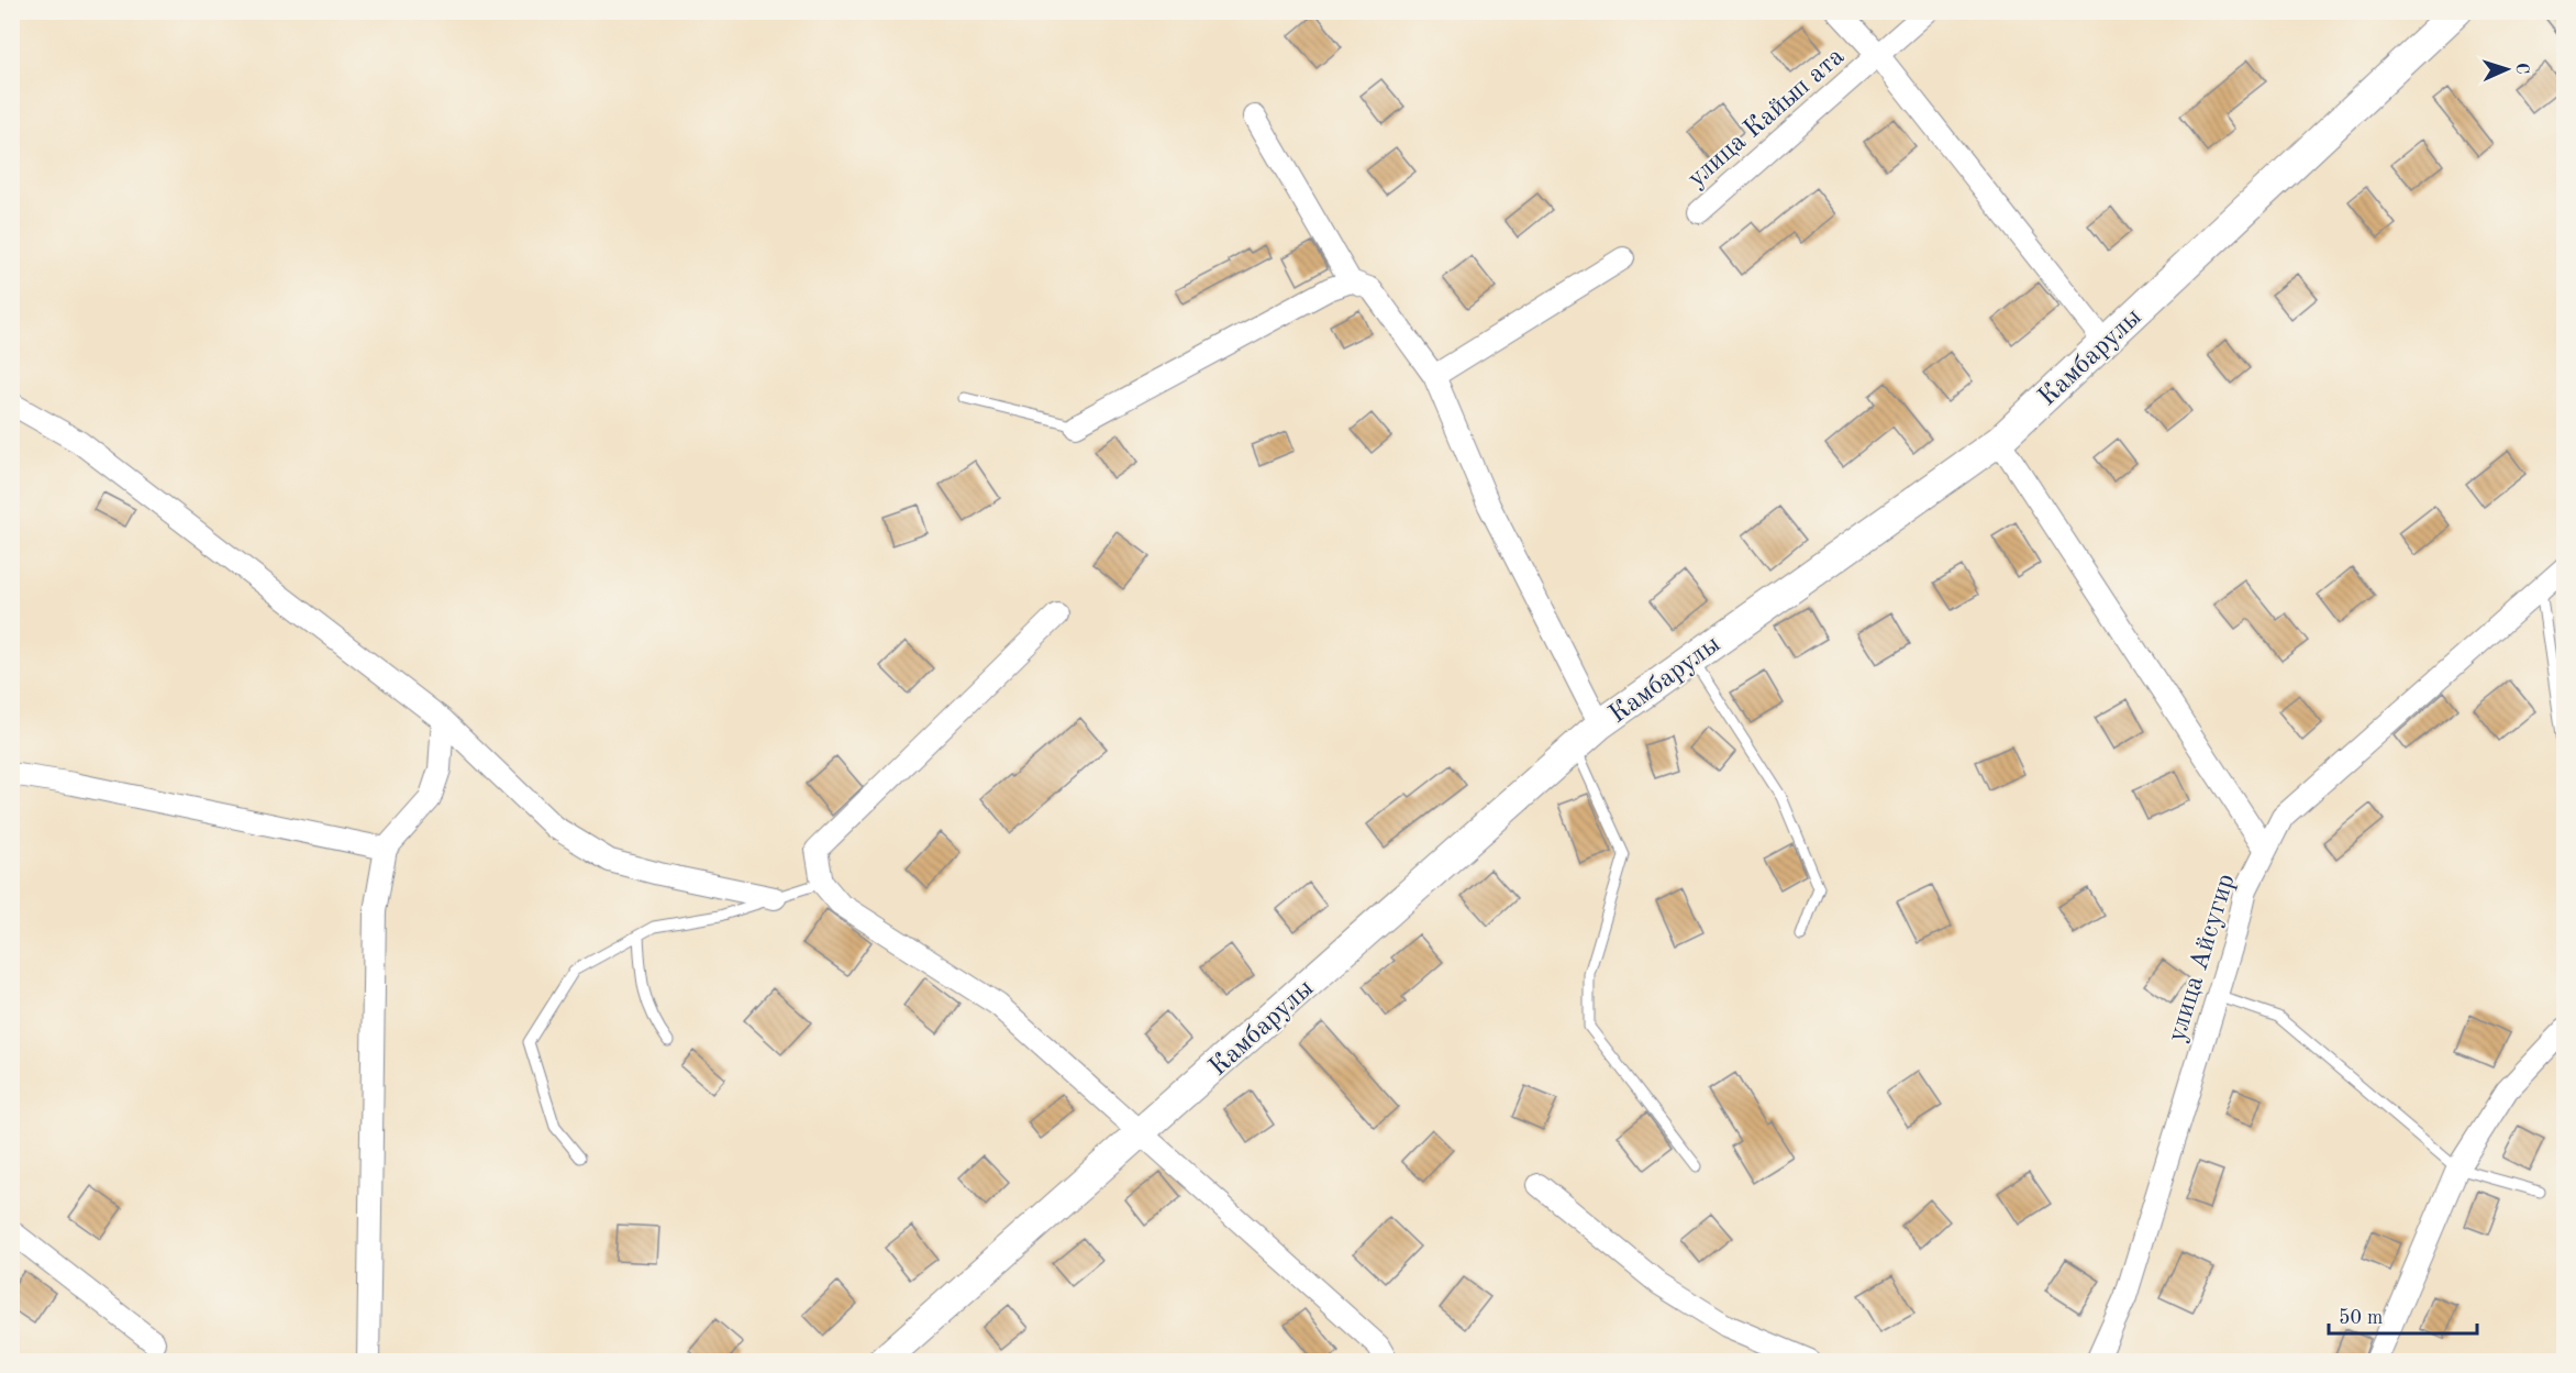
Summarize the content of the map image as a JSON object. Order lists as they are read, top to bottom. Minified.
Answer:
{"streets":{"street":["улица Кайып ата","Камбарулы","улица Айсугир"]},"scale_bar":"50 m","north":"right"}
